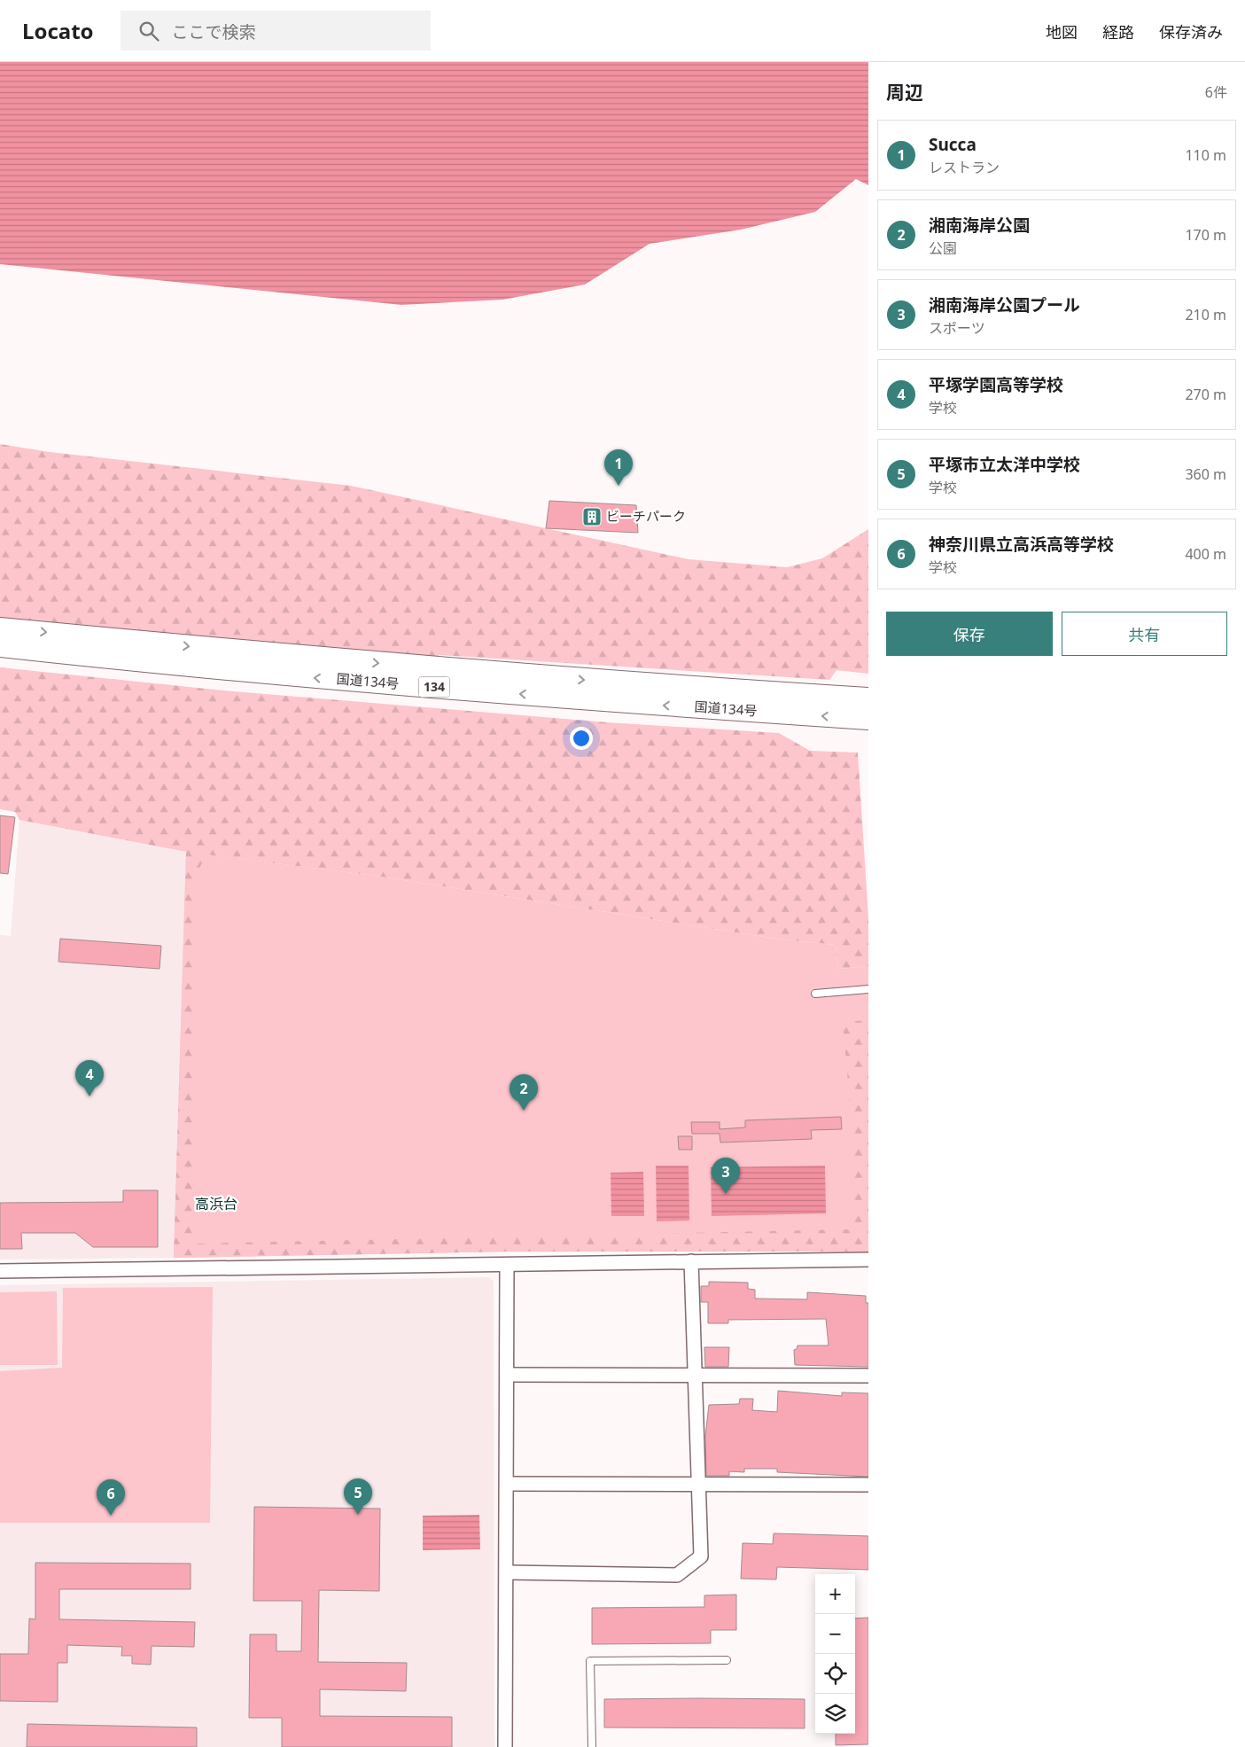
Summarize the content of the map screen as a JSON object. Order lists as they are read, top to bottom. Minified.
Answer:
{"streets":{"highway":["国道134号","134"]},"districts":["高浜台"],"places":{"building":["ビーチパーク"]},"page":{"header":"Locato","search":"ここで検索","nav":["地図","経路","保存済み"],"heading":["周辺","6件"],"list":[{"mark":"1","name":"Succa","note":"レストラン","value":"110 m"},{"mark":"2","name":"湘南海岸公園","note":"公園","value":"170 m"},{"mark":"3","name":"湘南海岸公園プール","note":"スポーツ","value":"210 m"},{"mark":"4","name":"平塚学園高等学校","note":"学校","value":"270 m"},{"mark":"5","name":"平塚市立太洋中学校","note":"学校","value":"360 m"},{"mark":"6","name":"神奈川県立高浜高等学校","note":"学校","value":"400 m"}],"pins":["1","4","2","3","5","6"],"buttons":["保存","共有"],"map_buttons":["+","−"]}}
